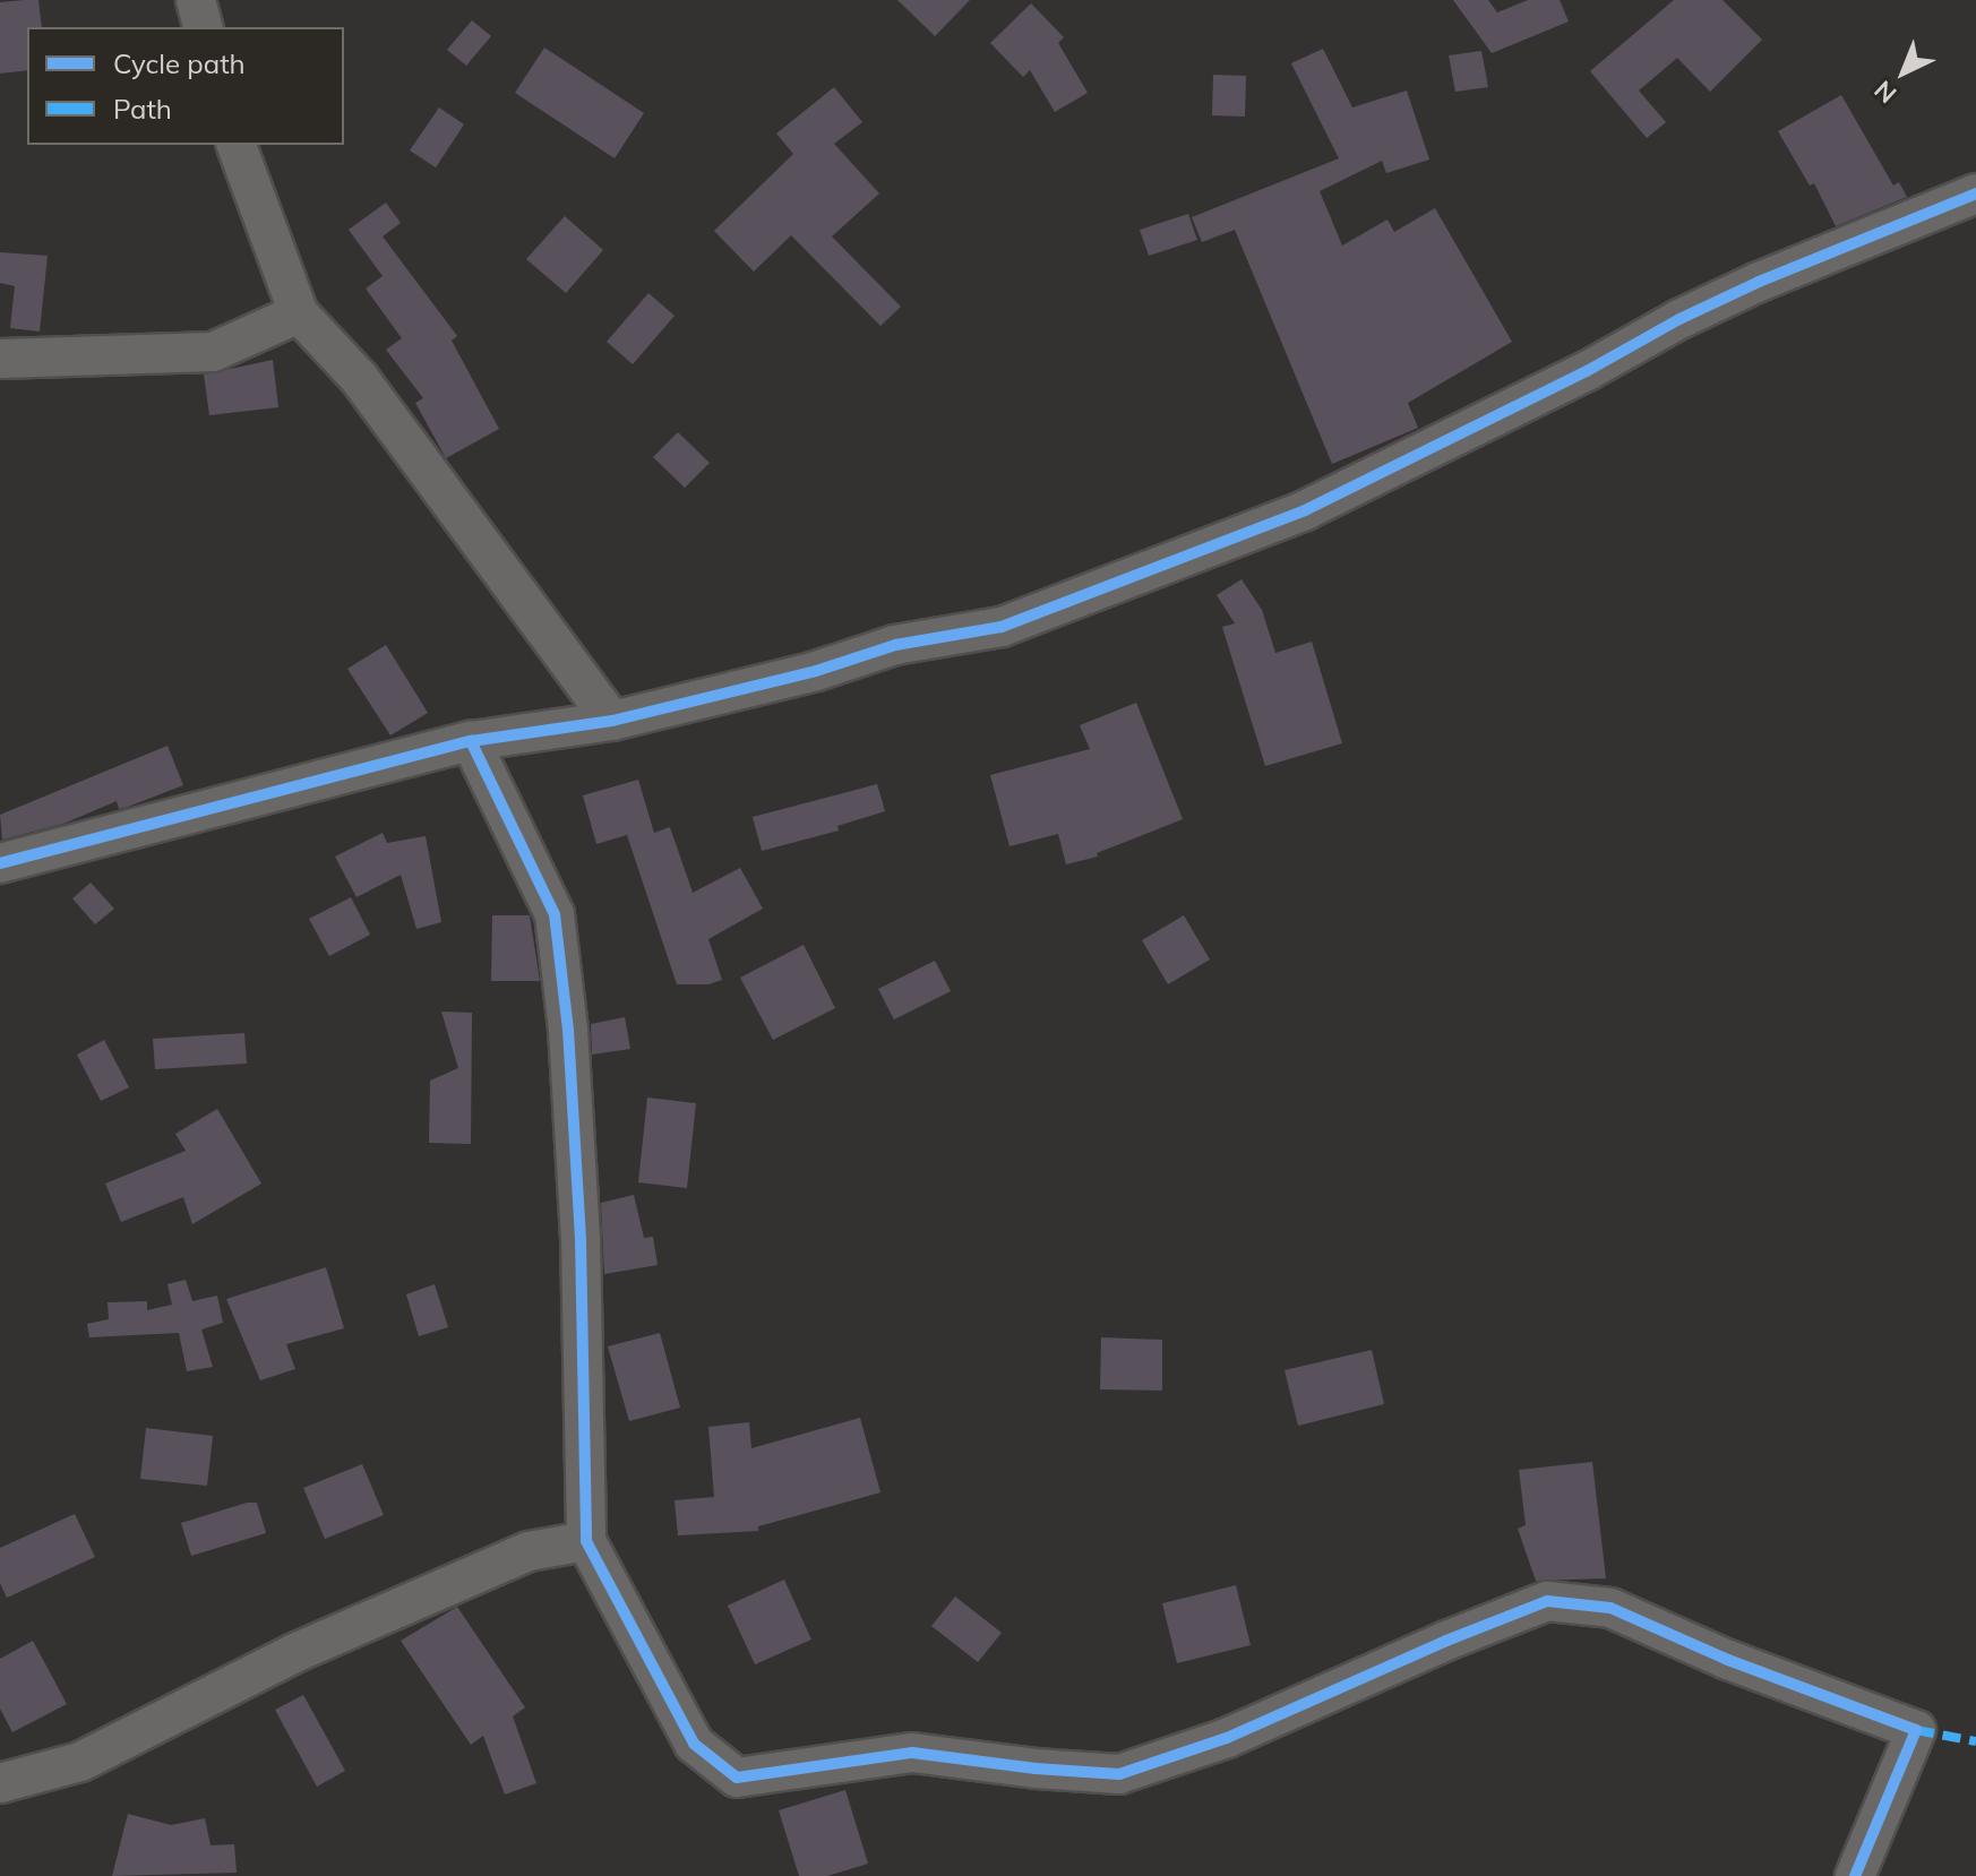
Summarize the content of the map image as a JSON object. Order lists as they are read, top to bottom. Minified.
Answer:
{"legend":["Cycle path","Path"],"north":"bottom left"}
